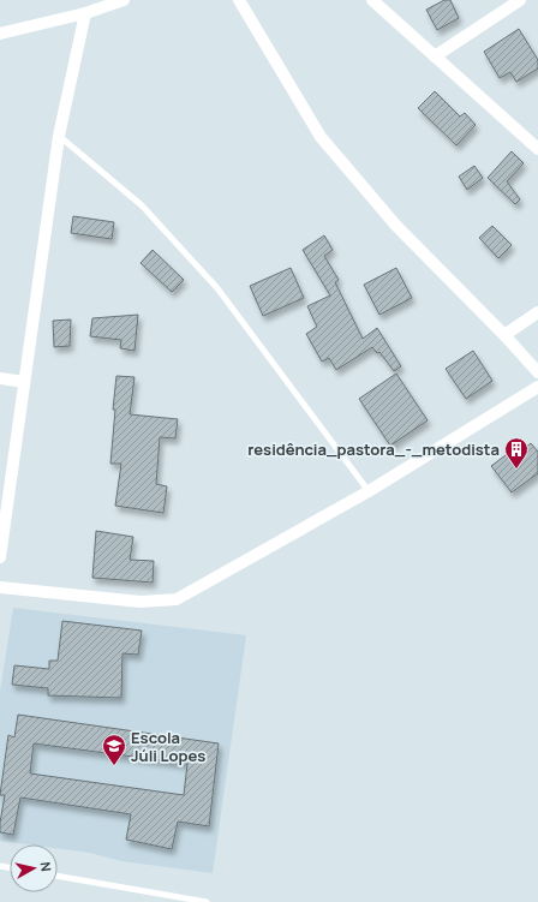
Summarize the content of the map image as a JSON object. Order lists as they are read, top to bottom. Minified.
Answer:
{"places":{"building":["residência_pastora_-_metodista"],"school or university":["Escola Júli Lopes"]},"north":"right"}
